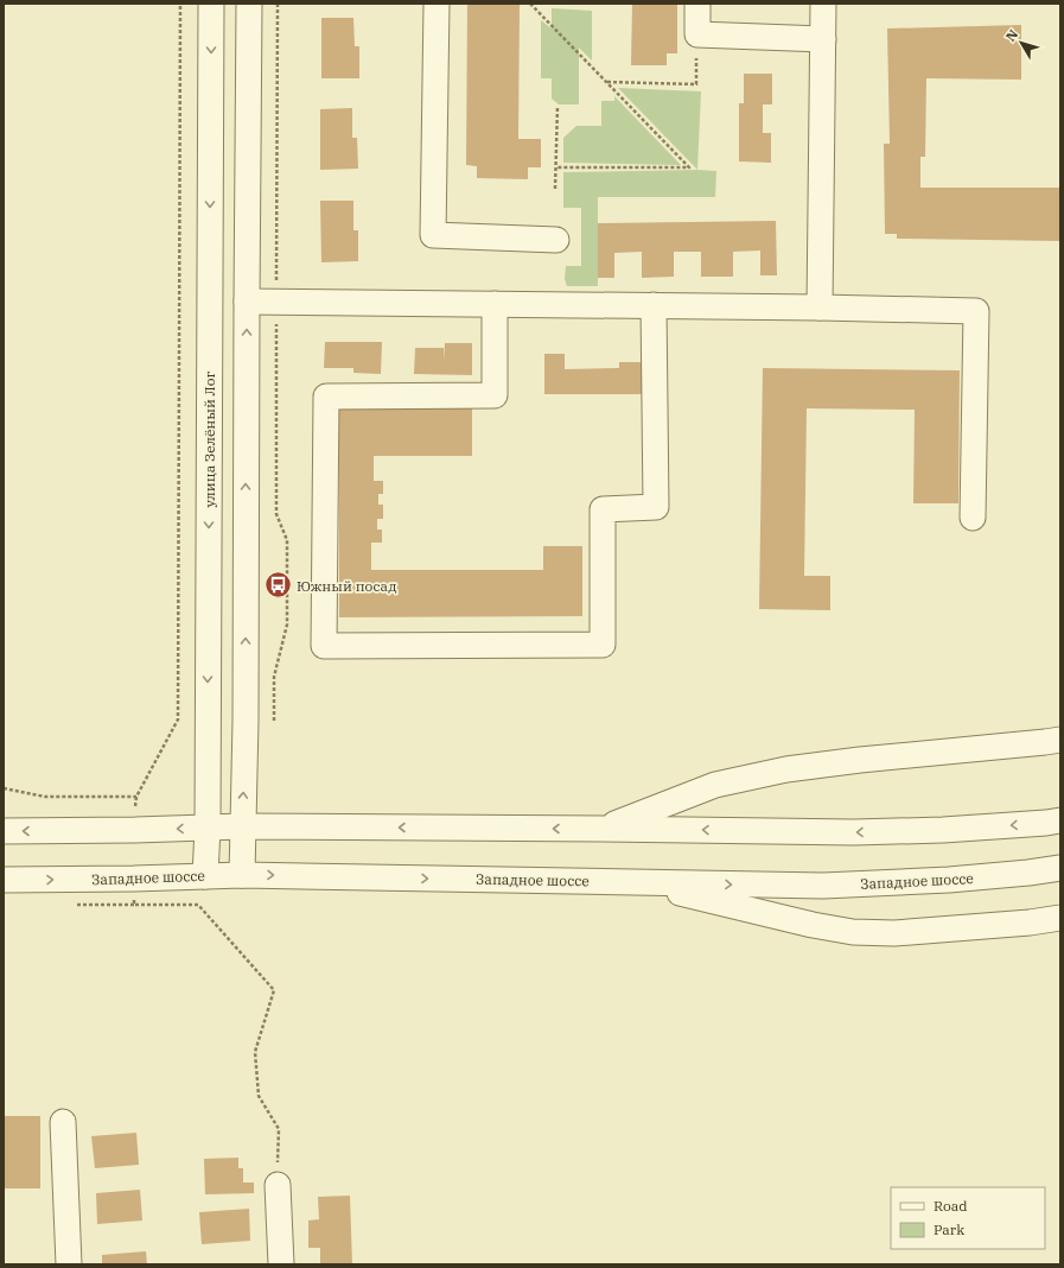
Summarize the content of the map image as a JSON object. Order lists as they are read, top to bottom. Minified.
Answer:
{"streets":{"street":["улица Зелёный Лог","Западное шоссе"]},"crossings":[["улица Зелёный Лог","Западное шоссе"]],"places":{"bus stop":["Южный посад"]},"legend":["Road","Park"],"north":"top left"}
